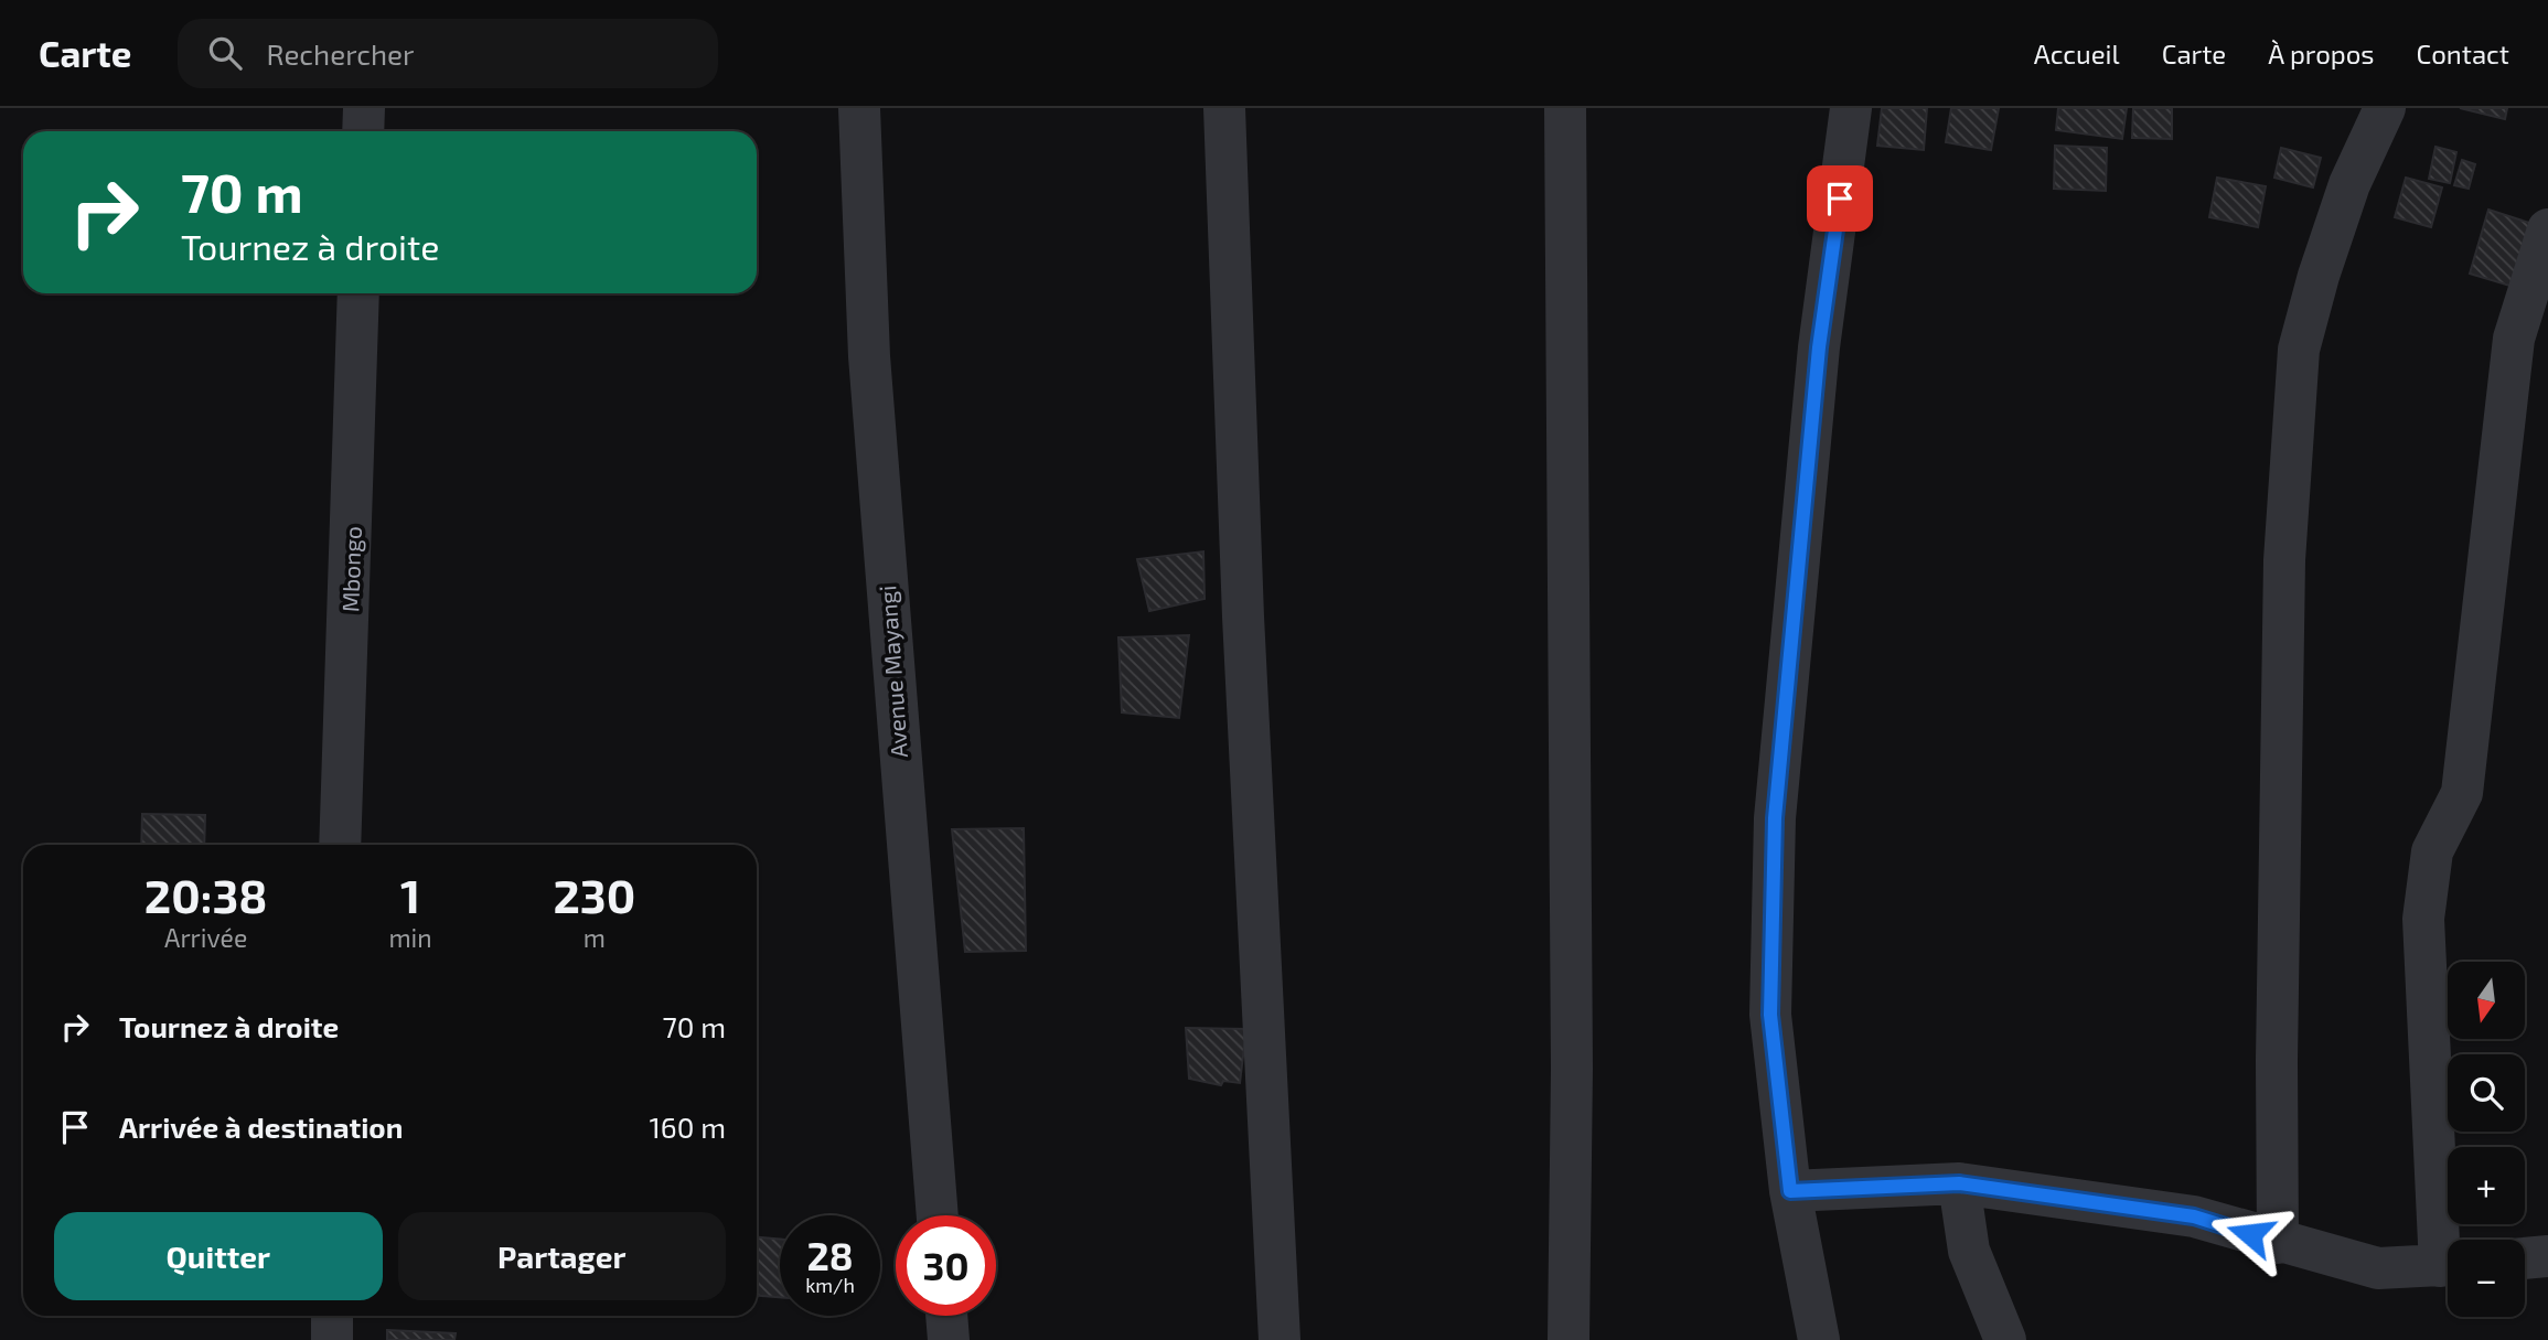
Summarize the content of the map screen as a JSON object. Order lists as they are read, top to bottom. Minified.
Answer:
{"streets":{"street":["Mbongo","Avenue Mayangi"]},"north":"bottom","page":{"header":"Carte","search":"Rechercher","nav":["Accueil","Carte","À propos","Contact"],"turn":["70 m","Tournez à droite"],"eta":["20:38","Arrivée","1","min","230","m"],"map_buttons":["+","−"],"list":[{"name":"Tournez à droite","value":"70 m"},{"name":"Arrivée à destination","value":"160 m"}],"buttons":["Quitter","Partager"],"speed":"28 km/h","limit":"30"}}
